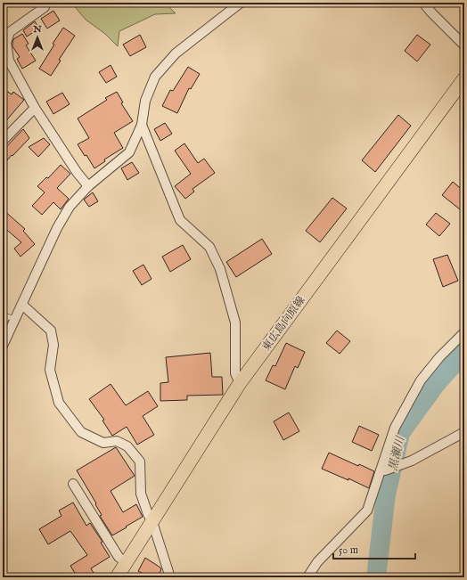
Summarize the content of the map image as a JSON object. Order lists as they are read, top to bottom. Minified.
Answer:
{"streets":{"main road":["東広島向原線"]},"water":["黒瀬川"],"scale_bar":"50 m","north":"top"}
